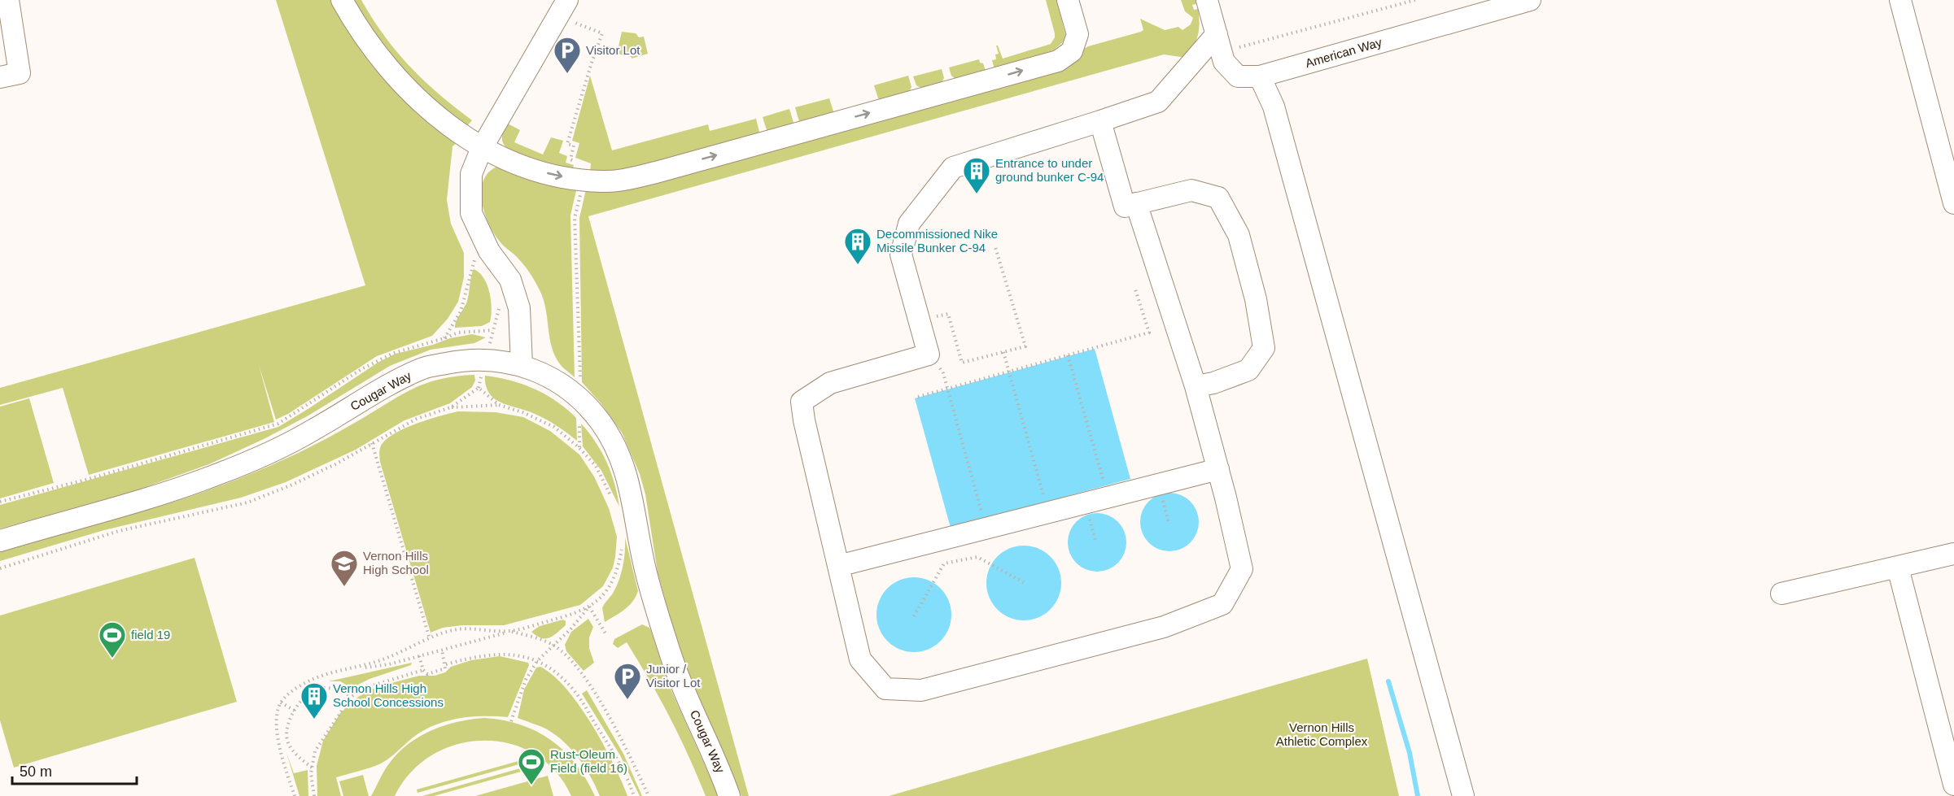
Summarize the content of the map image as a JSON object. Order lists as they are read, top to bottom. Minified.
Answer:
{"streets":{"street":["American Way","Cougar Way"]},"parks":["Vernon Hills Athletic Complex"],"places":{"parking":["Visitor Lot","Junior / Visitor Lot"],"building":["Entrance to under ground bunker C-94","Decommissioned Nike Missile Bunker C-94","Vernon Hills High School Concessions"],"school or university":["Vernon Hills High School"],"sports":["field 19","Rust-Oleum Field (field 16)"]},"scale_bar":"50 m"}
